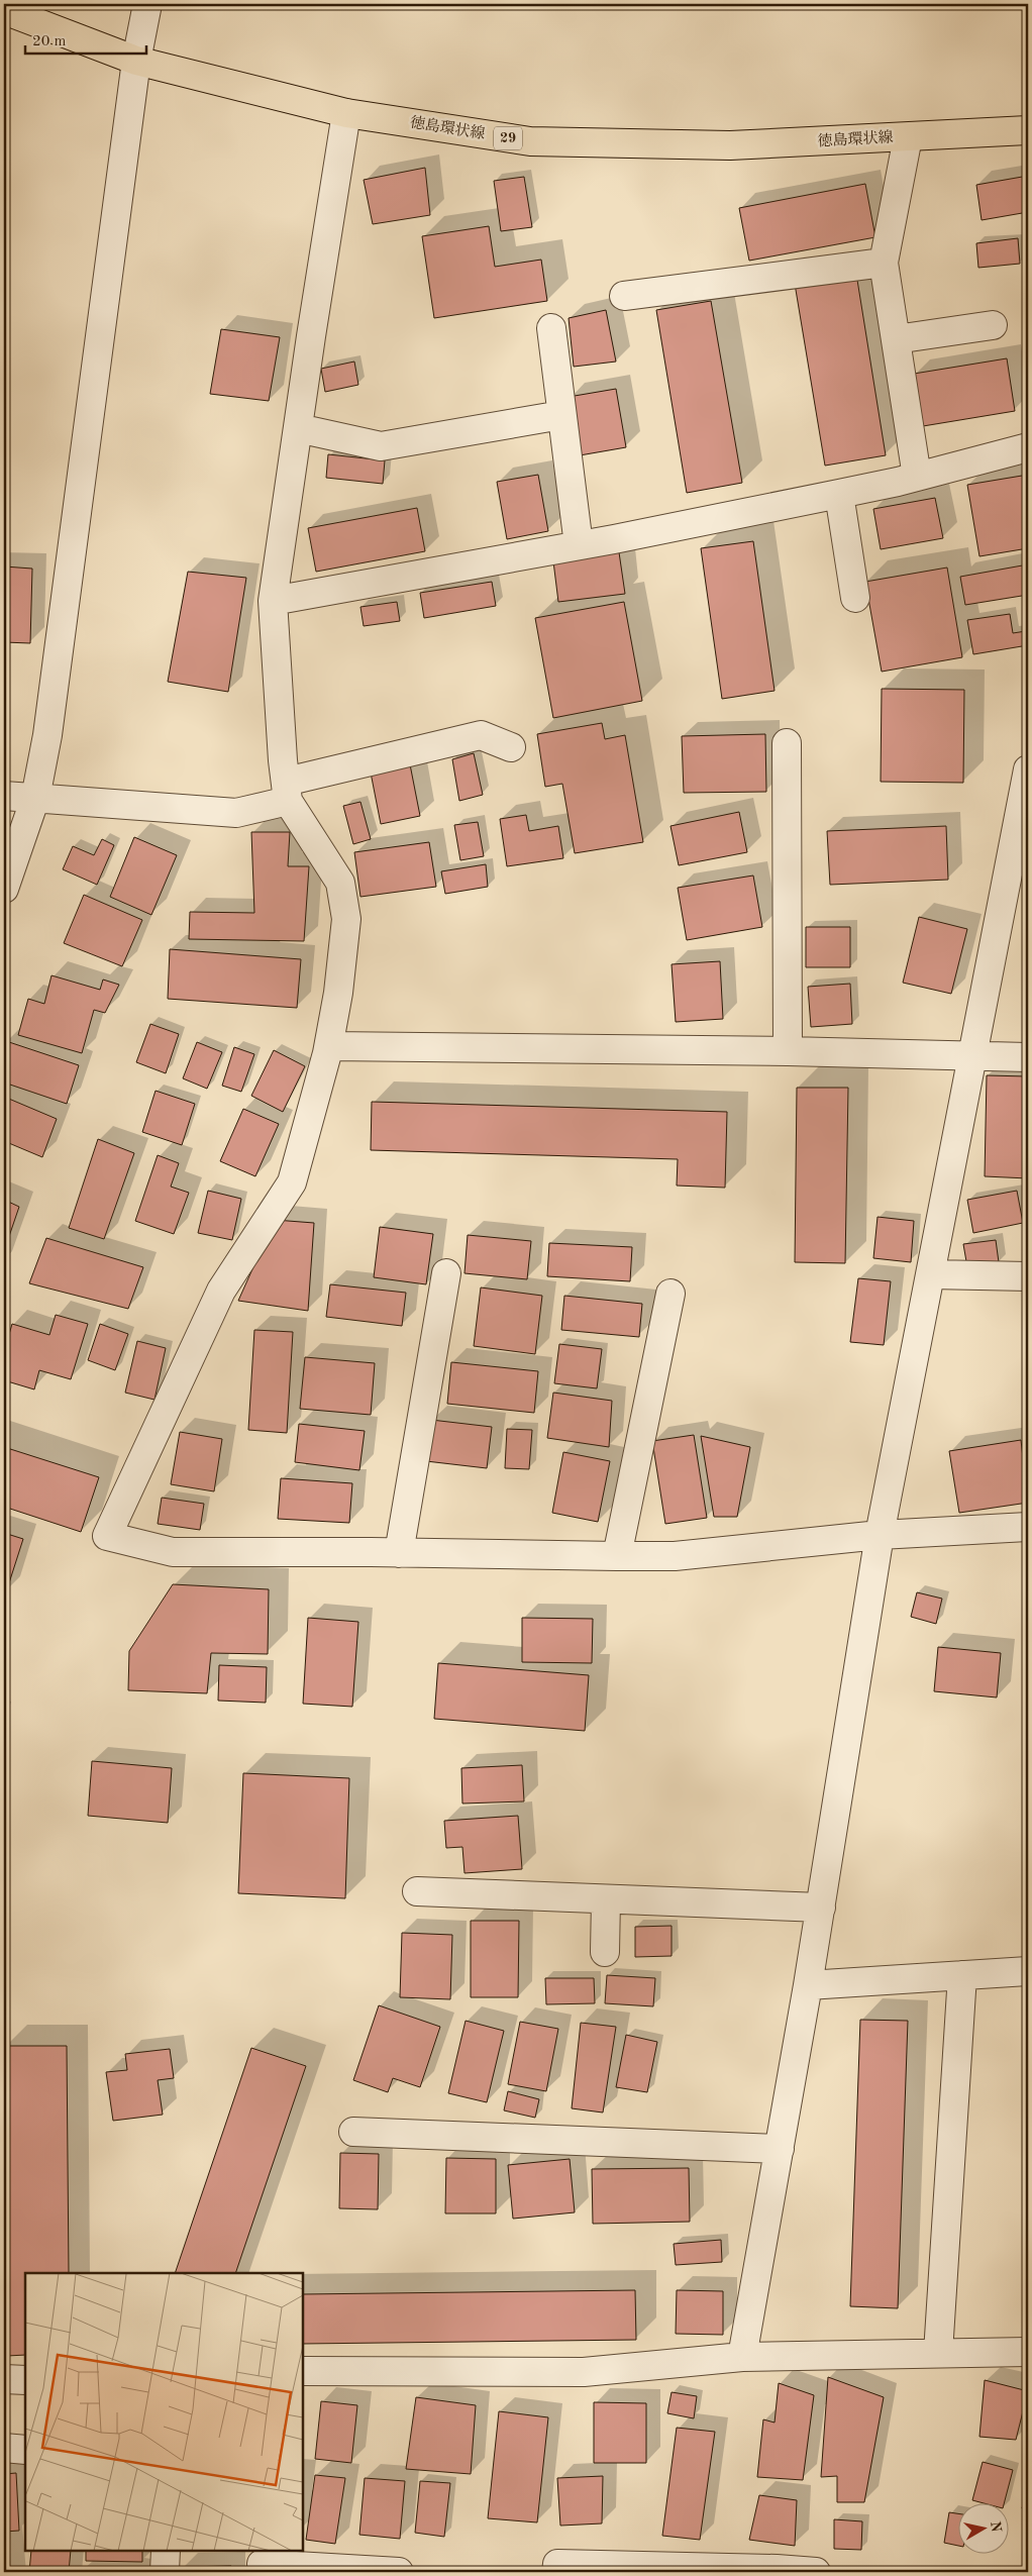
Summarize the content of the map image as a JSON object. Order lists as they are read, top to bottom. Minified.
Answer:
{"streets":{"main road":["徳島環状線","29"]},"scale_bar":"20 m","north":"right"}
